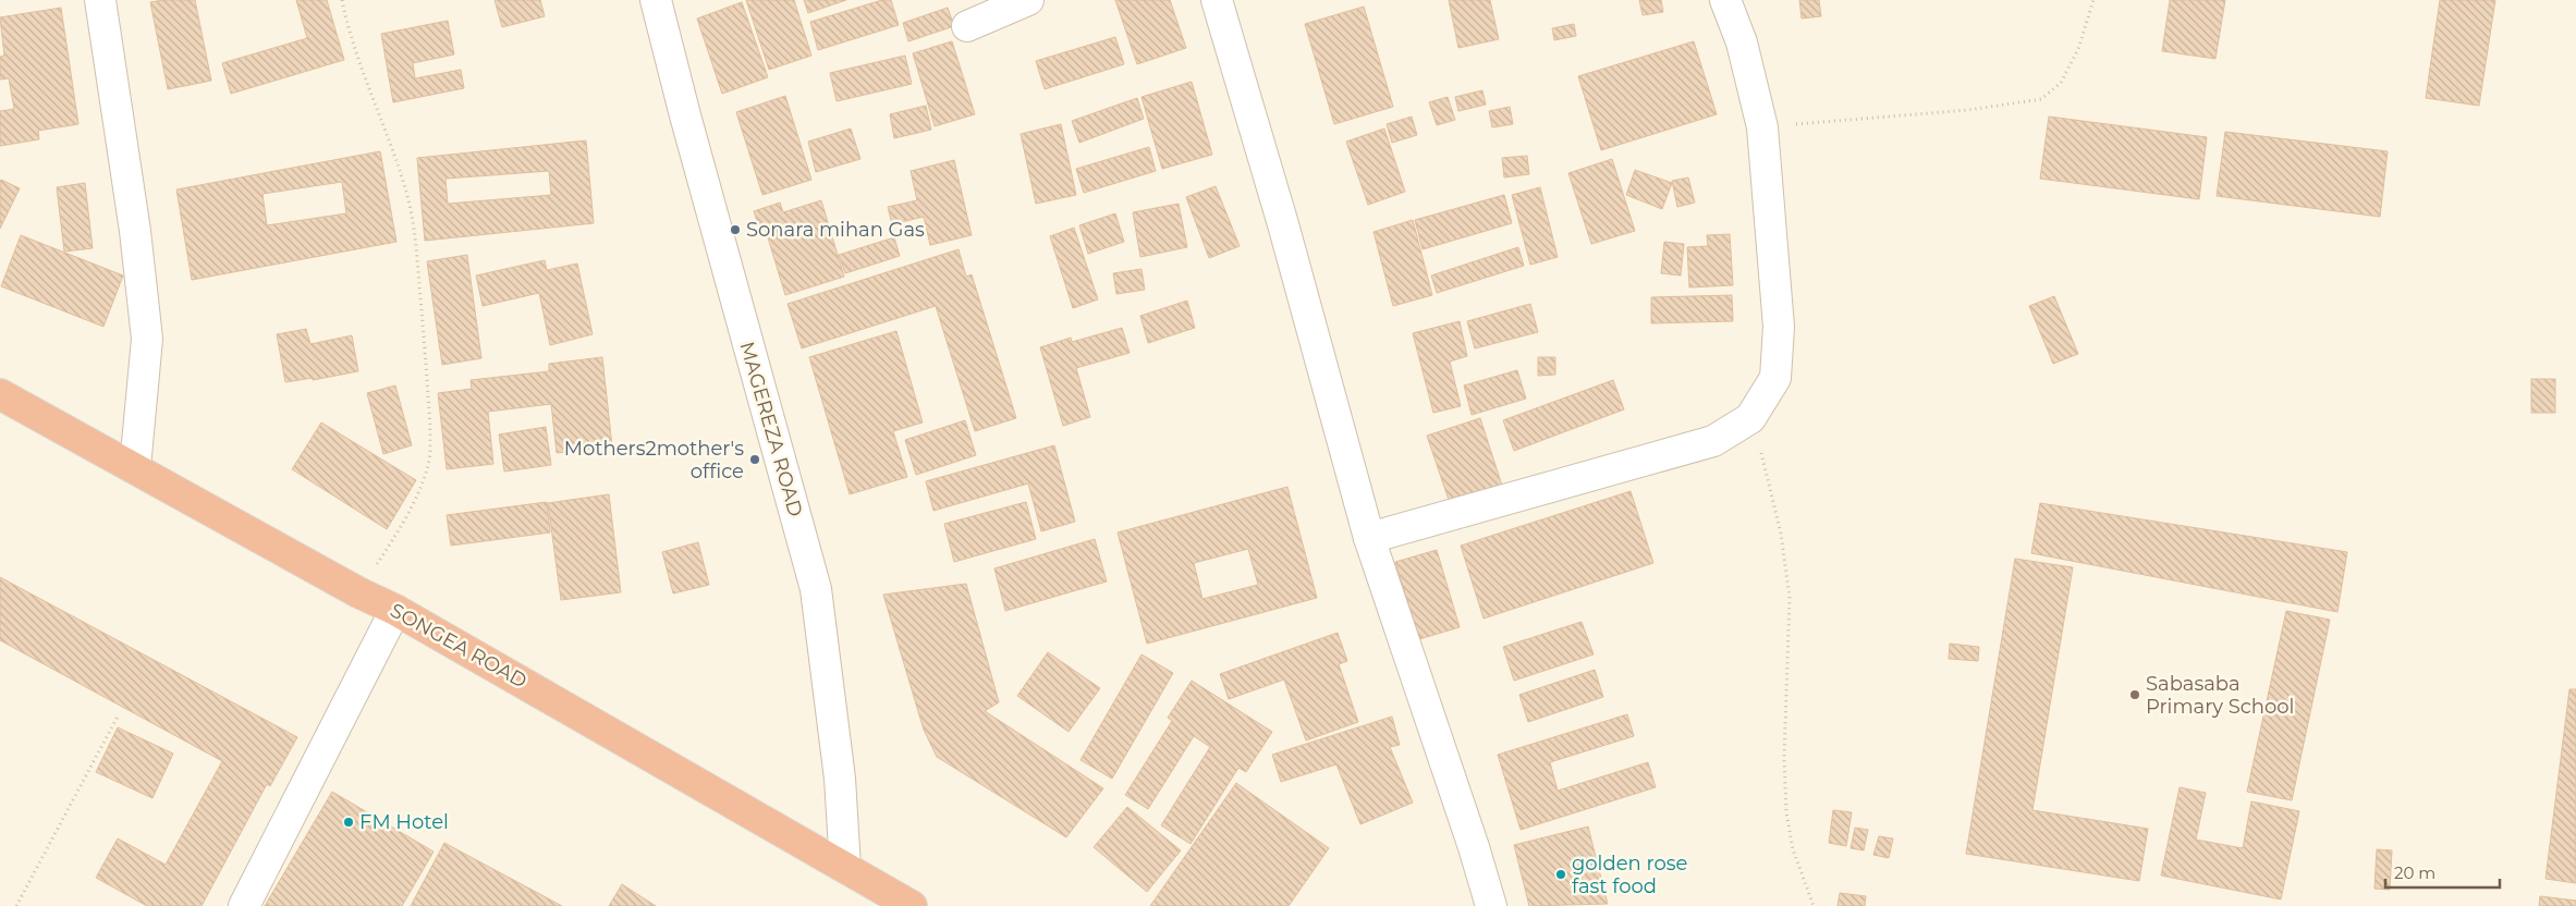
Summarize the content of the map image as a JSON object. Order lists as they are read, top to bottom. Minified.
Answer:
{"streets":{"highway":["SONGEA ROAD"],"street":["MAGEREZA ROAD"]},"crossings":[["MAGEREZA ROAD","SONGEA ROAD"]],"places":["Sonara mihan Gas","Mothers2mother's office","Sabasaba Primary School","FM Hotel","golden rose fast food"],"scale_bar":"20 m"}
